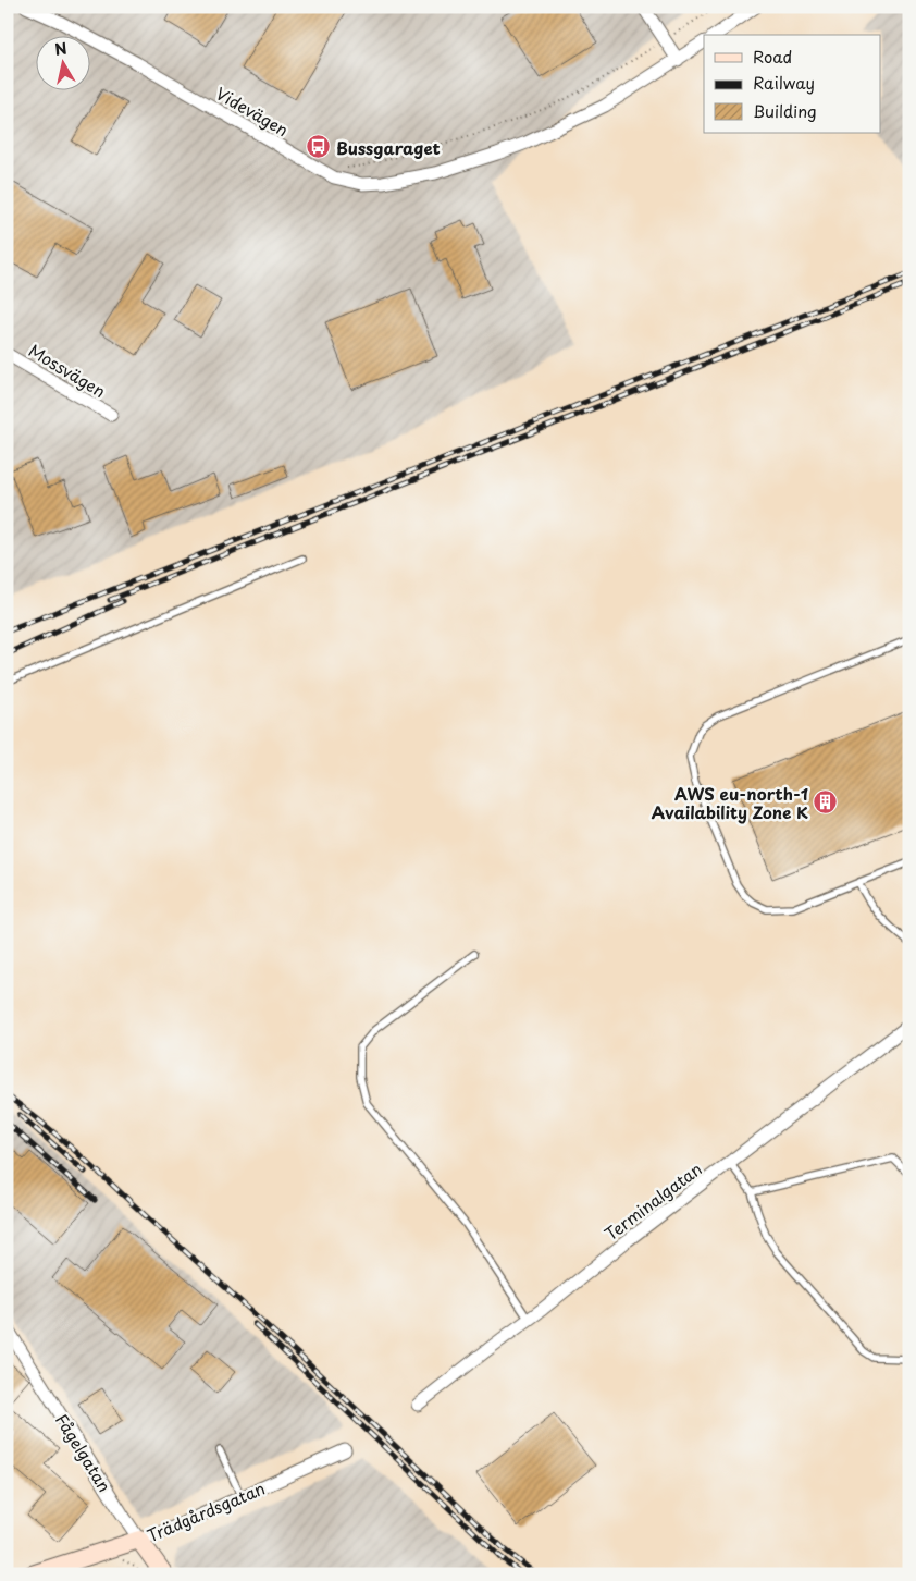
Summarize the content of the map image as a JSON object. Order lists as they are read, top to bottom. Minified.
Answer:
{"streets":{"street":["Videvägen","Mossvägen","Terminalgatan","Fågelgatan","Trädgårdsgatan"]},"crossings":[["Fågelgatan","Trädgårdsgatan"]],"places":{"bus stop":["Bussgaraget"],"building":["AWS eu-north-1 Availability Zone K"]},"legend":["Road","Railway","Building"],"north":"top"}
